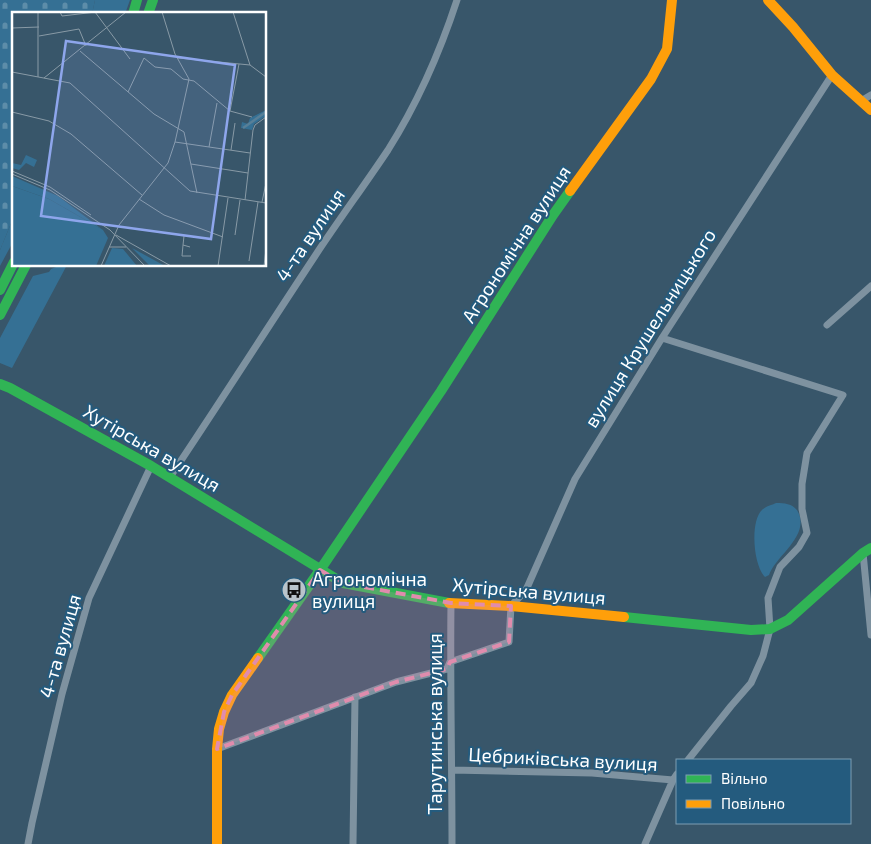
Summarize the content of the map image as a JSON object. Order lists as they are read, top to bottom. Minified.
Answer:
{"streets":{"street":["4-та вулиця","Агрономічна вулиця","вулиця Крушельницького","Хутірська вулиця","Тарутинська вулиця","Цебриківська вулиця"]},"crossings":[["4-та вулиця","Хутірська вулиця"],["Агрономічна вулиця","Хутірська вулиця"],["вулиця Крушельницького","Хутірська вулиця"],["Хутірська вулиця","Тарутинська вулиця"],["Тарутинська вулиця","Цебриківська вулиця"]],"places":{"bus stop":["Агрономічна вулиця"]},"legend":["Вільно","Повільно"]}
